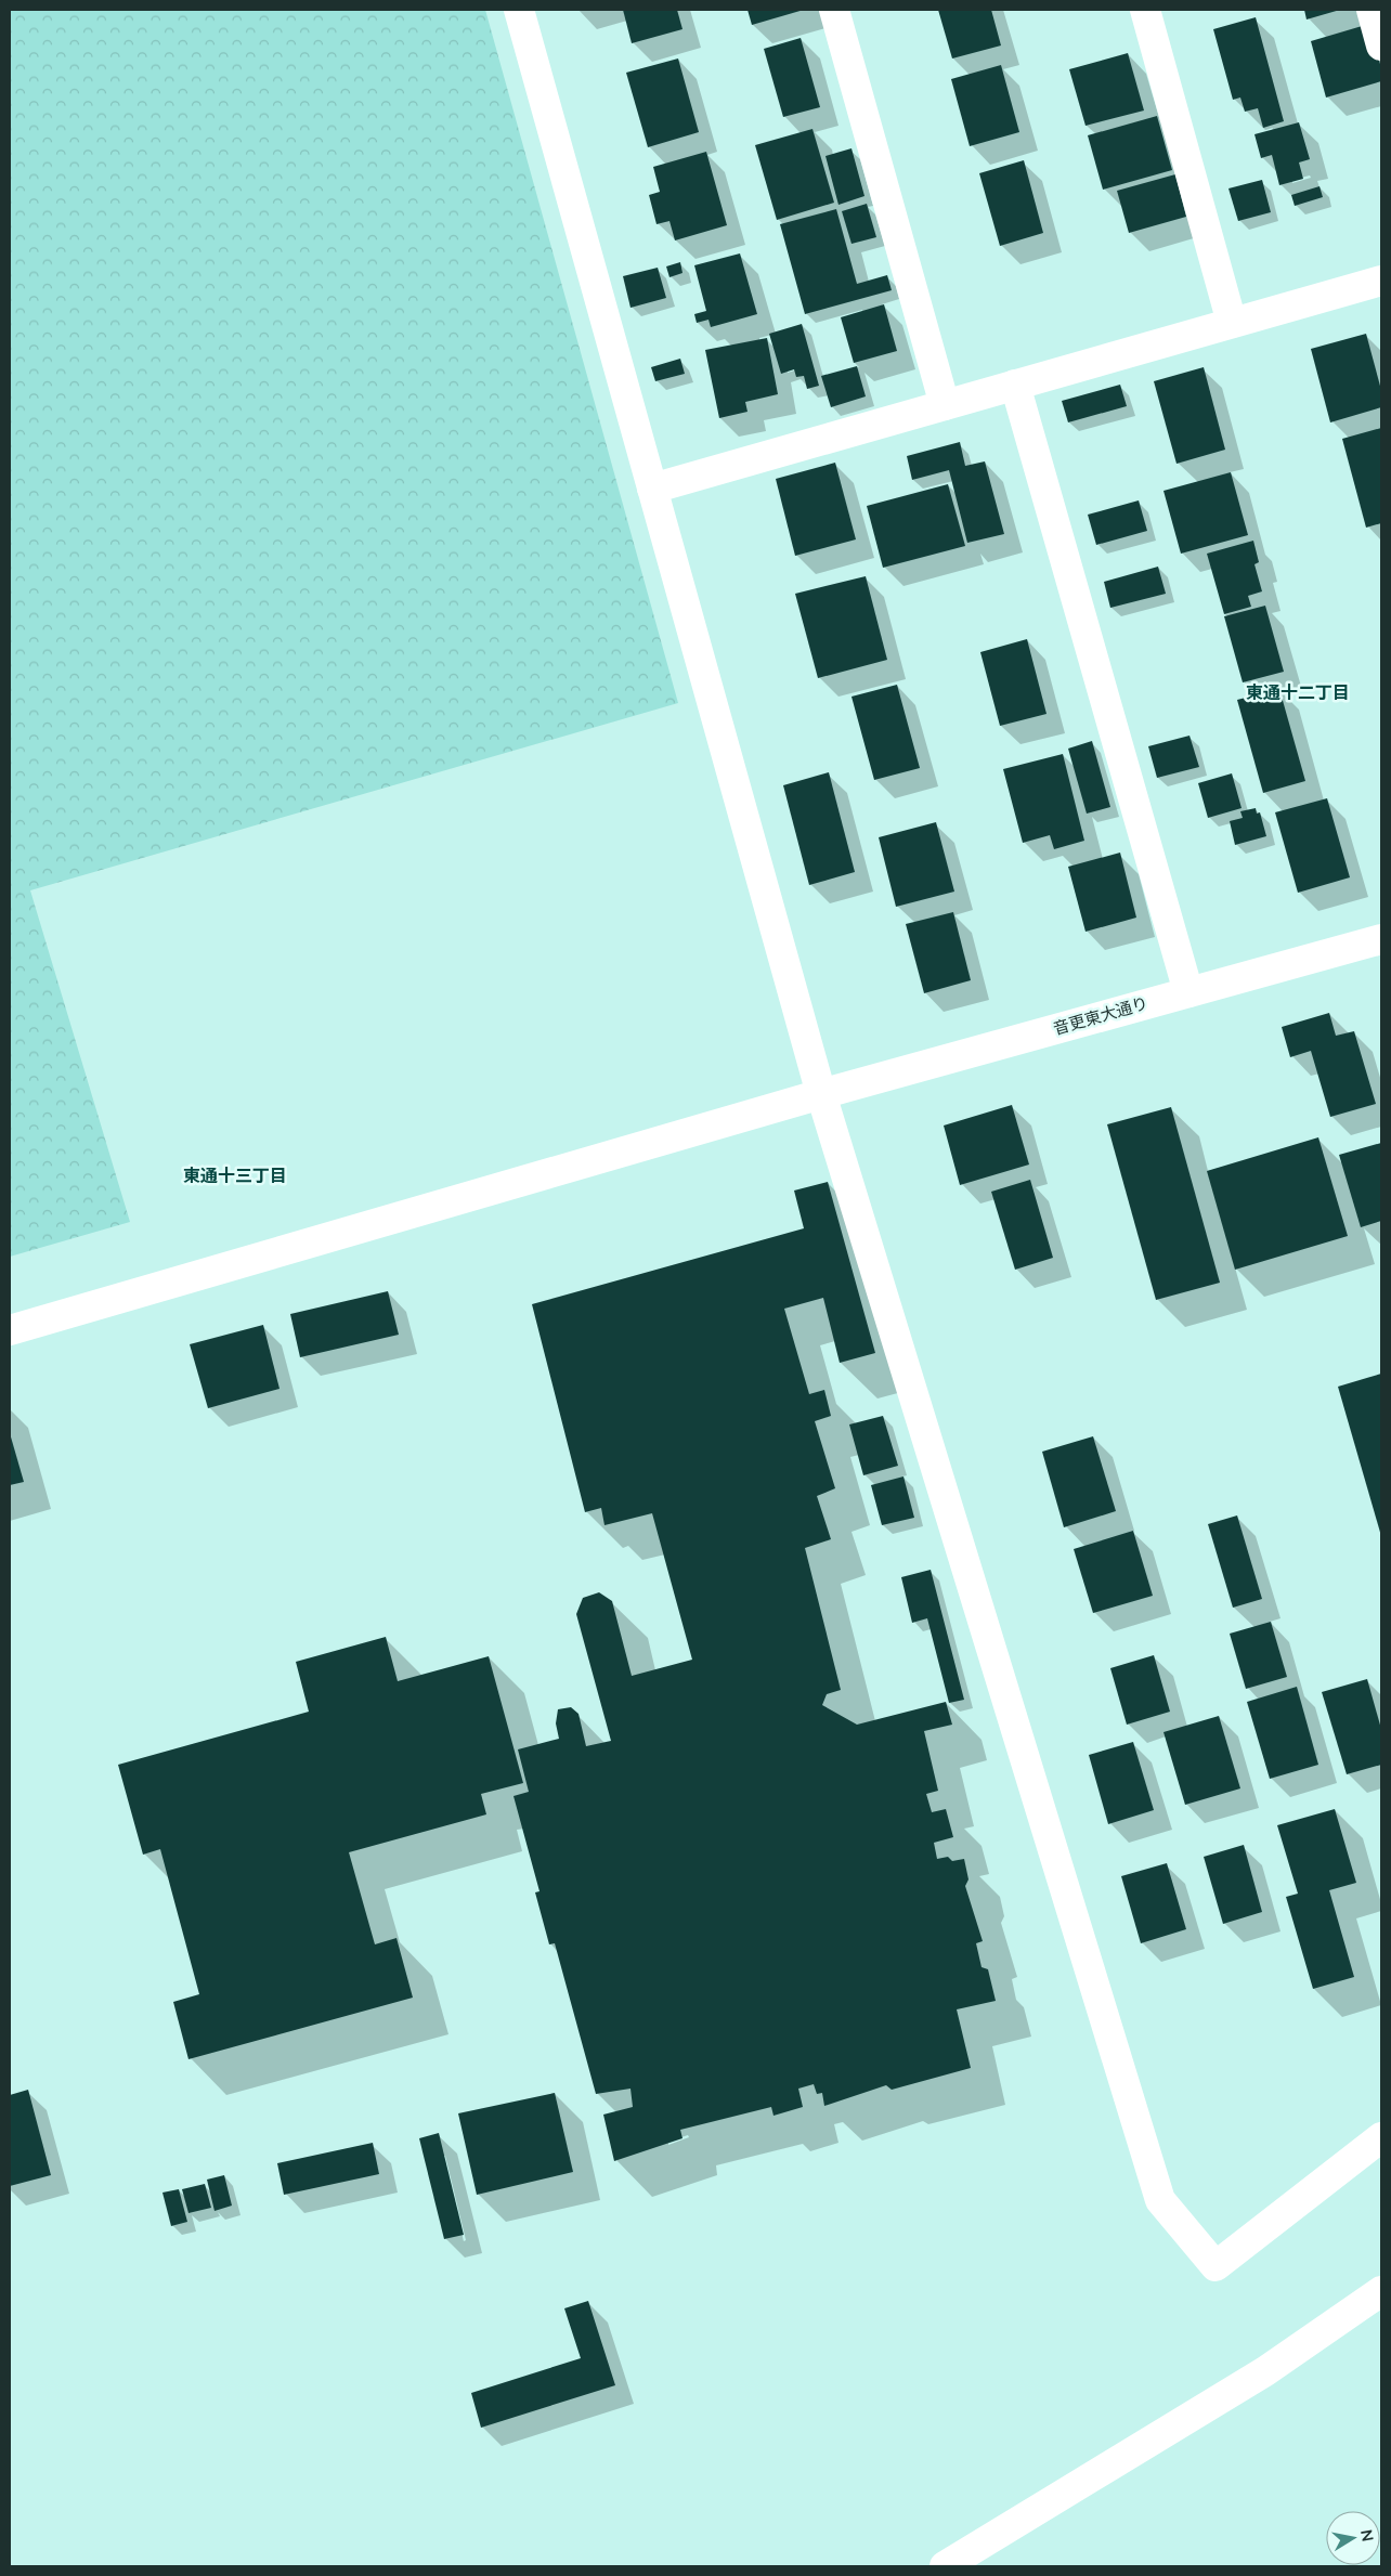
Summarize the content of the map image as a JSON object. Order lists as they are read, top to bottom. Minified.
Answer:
{"streets":{"street":["音更東大通り"]},"districts":["東通十二丁目","東通十三丁目"],"north":"right"}
